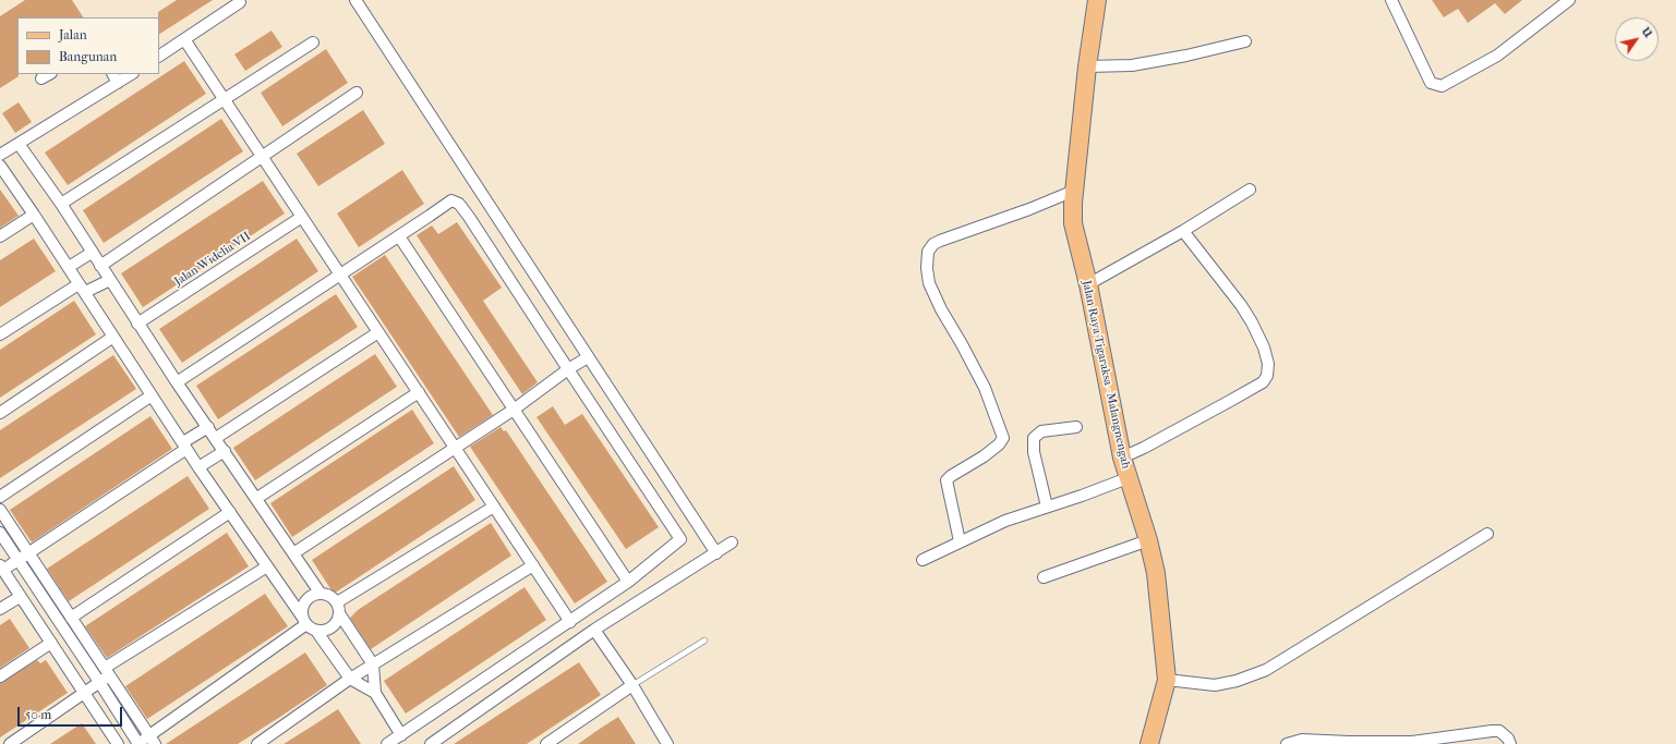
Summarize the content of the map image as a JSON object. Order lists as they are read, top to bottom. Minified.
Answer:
{"streets":{"main road":["Jalan Raya Tigaraksa - Malangnengah"],"street":["Jalan Widelia VII"]},"legend":["Jalan","Bangunan"],"scale_bar":"50 m","north":"top right"}
